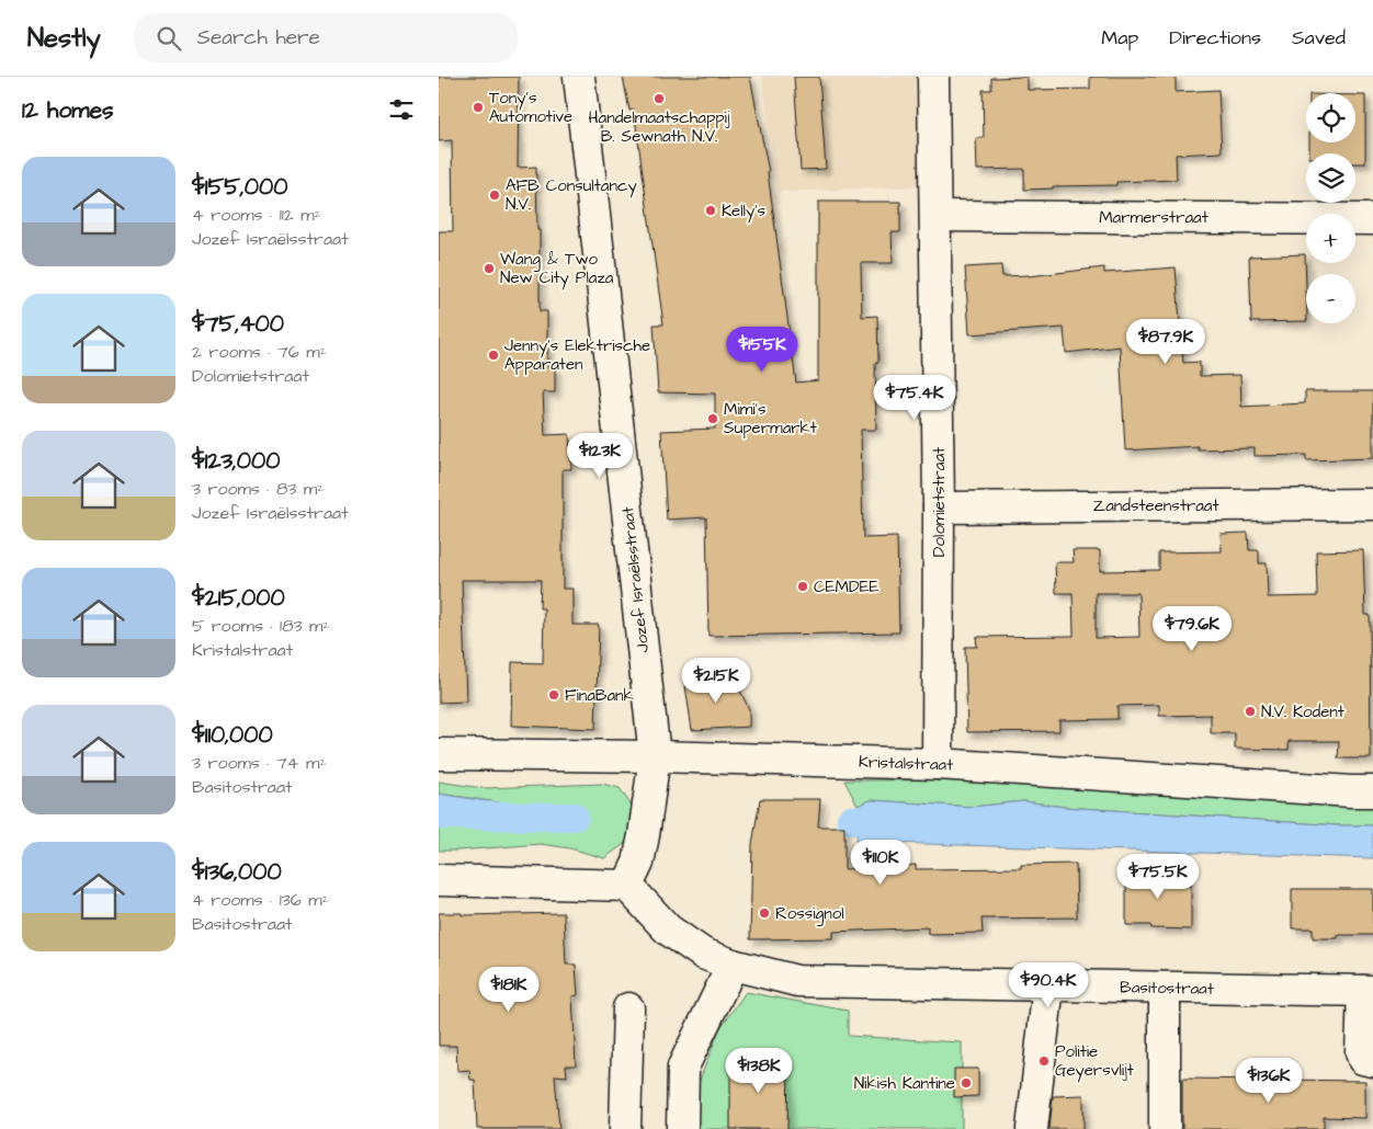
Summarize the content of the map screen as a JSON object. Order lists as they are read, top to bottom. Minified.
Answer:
{"streets":{"street":["Marmerstraat","Dolomietstraat","Zandsteenstraat","Jozef Israëlsstraat","Kristalstraat","Basitostraat"]},"crossings":[["Marmerstraat","Dolomietstraat"],["Dolomietstraat","Zandsteenstraat"],["Dolomietstraat","Kristalstraat"],["Jozef Israëlsstraat","Kristalstraat"],["Jozef Israëlsstraat","Basitostraat"]],"places":["Handelmaatschappij B. Sewnath N.V.","Tony's Automotive","AFB Consultancy N.V.","Kelly's","Wang & Two New City Plaza","Jenny's Elektrische Apparaten","Mimi's Supermarkt","CEMDEE","FinaBank","N.V. Kodent","Rossignol","Politie Geyersvlijt","Nikish Kantine"],"page":{"header":"Nestly","search":"Search here","nav":["Map","Directions","Saved"],"heading":"12 homes","map_buttons":["+","−"],"list":[{"name":"$155,000","note":"4 rooms · 112 m² · Jozef Israëlsstraat"},{"name":"$75,400","note":"2 rooms · 76 m² · Dolomietstraat"},{"name":"$123,000","note":"3 rooms · 83 m² · Jozef Israëlsstraat"},{"name":"$215,000","note":"5 rooms · 183 m² · Kristalstraat"},{"name":"$110,000","note":"3 rooms · 74 m² · Basitostraat"},{"name":"$136,000","note":"4 rooms · 136 m² · Basitostraat"}],"price":["$87.9K","$155K","$75.4K","$123K","$79.6K","$215K","$110K","$75.5K","$90.4K","$181K","$138K","$136K"]}}
